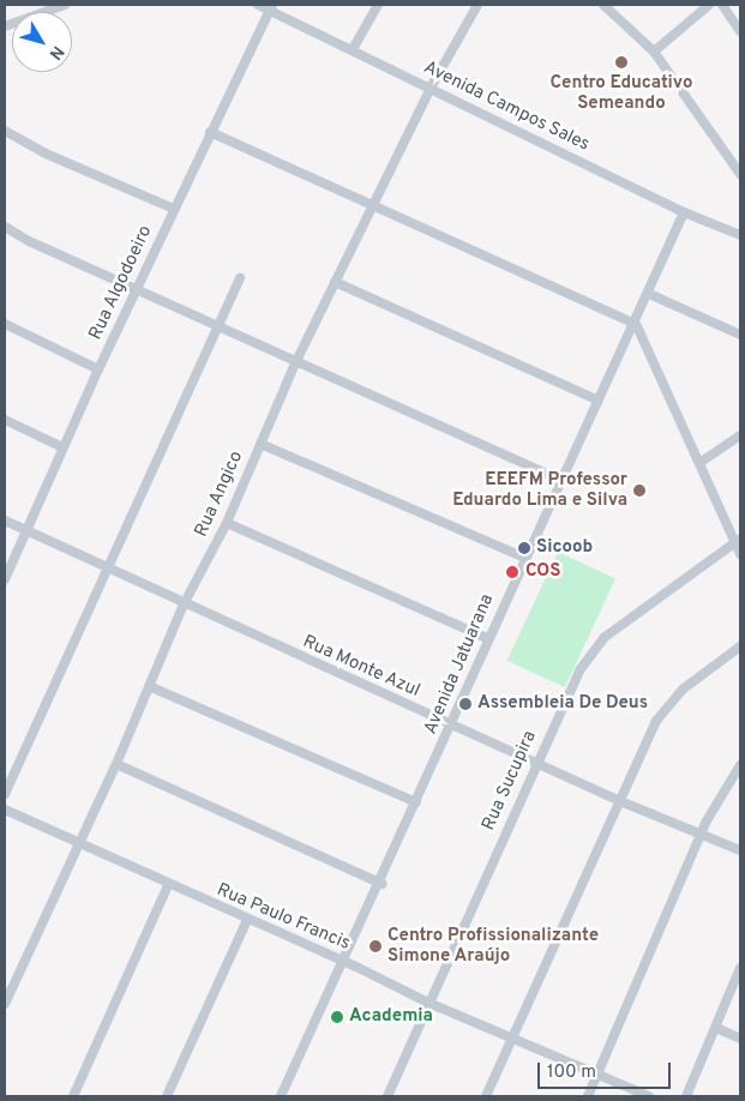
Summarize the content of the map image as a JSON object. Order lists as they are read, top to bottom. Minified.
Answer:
{"streets":{"street":["Avenida Campos Sales","Rua Algodoeiro","Rua Angico","Avenida Jatuarana","Rua Monte Azul","Rua Sucupira","Rua Paulo Francis"]},"crossings":[["Avenida Campos Sales","Rua Algodoeiro"],["Avenida Campos Sales","Rua Angico"],["Avenida Campos Sales","Avenida Jatuarana"],["Rua Algodoeiro","Rua Monte Azul"],["Rua Angico","Rua Monte Azul"],["Rua Angico","Rua Paulo Francis"],["Avenida Jatuarana","Rua Monte Azul"],["Avenida Jatuarana","Rua Paulo Francis"],["Rua Monte Azul","Rua Sucupira"],["Rua Sucupira","Rua Paulo Francis"]],"places":["Centro Educativo Semeando","EEEFM Professor Eduardo Lima e Silva","Sicoob","COS","Assembleia De Deus","Centro Profissionalizante Simone Araújo","Academia"],"scale_bar":"100 m","north":"bottom right"}
